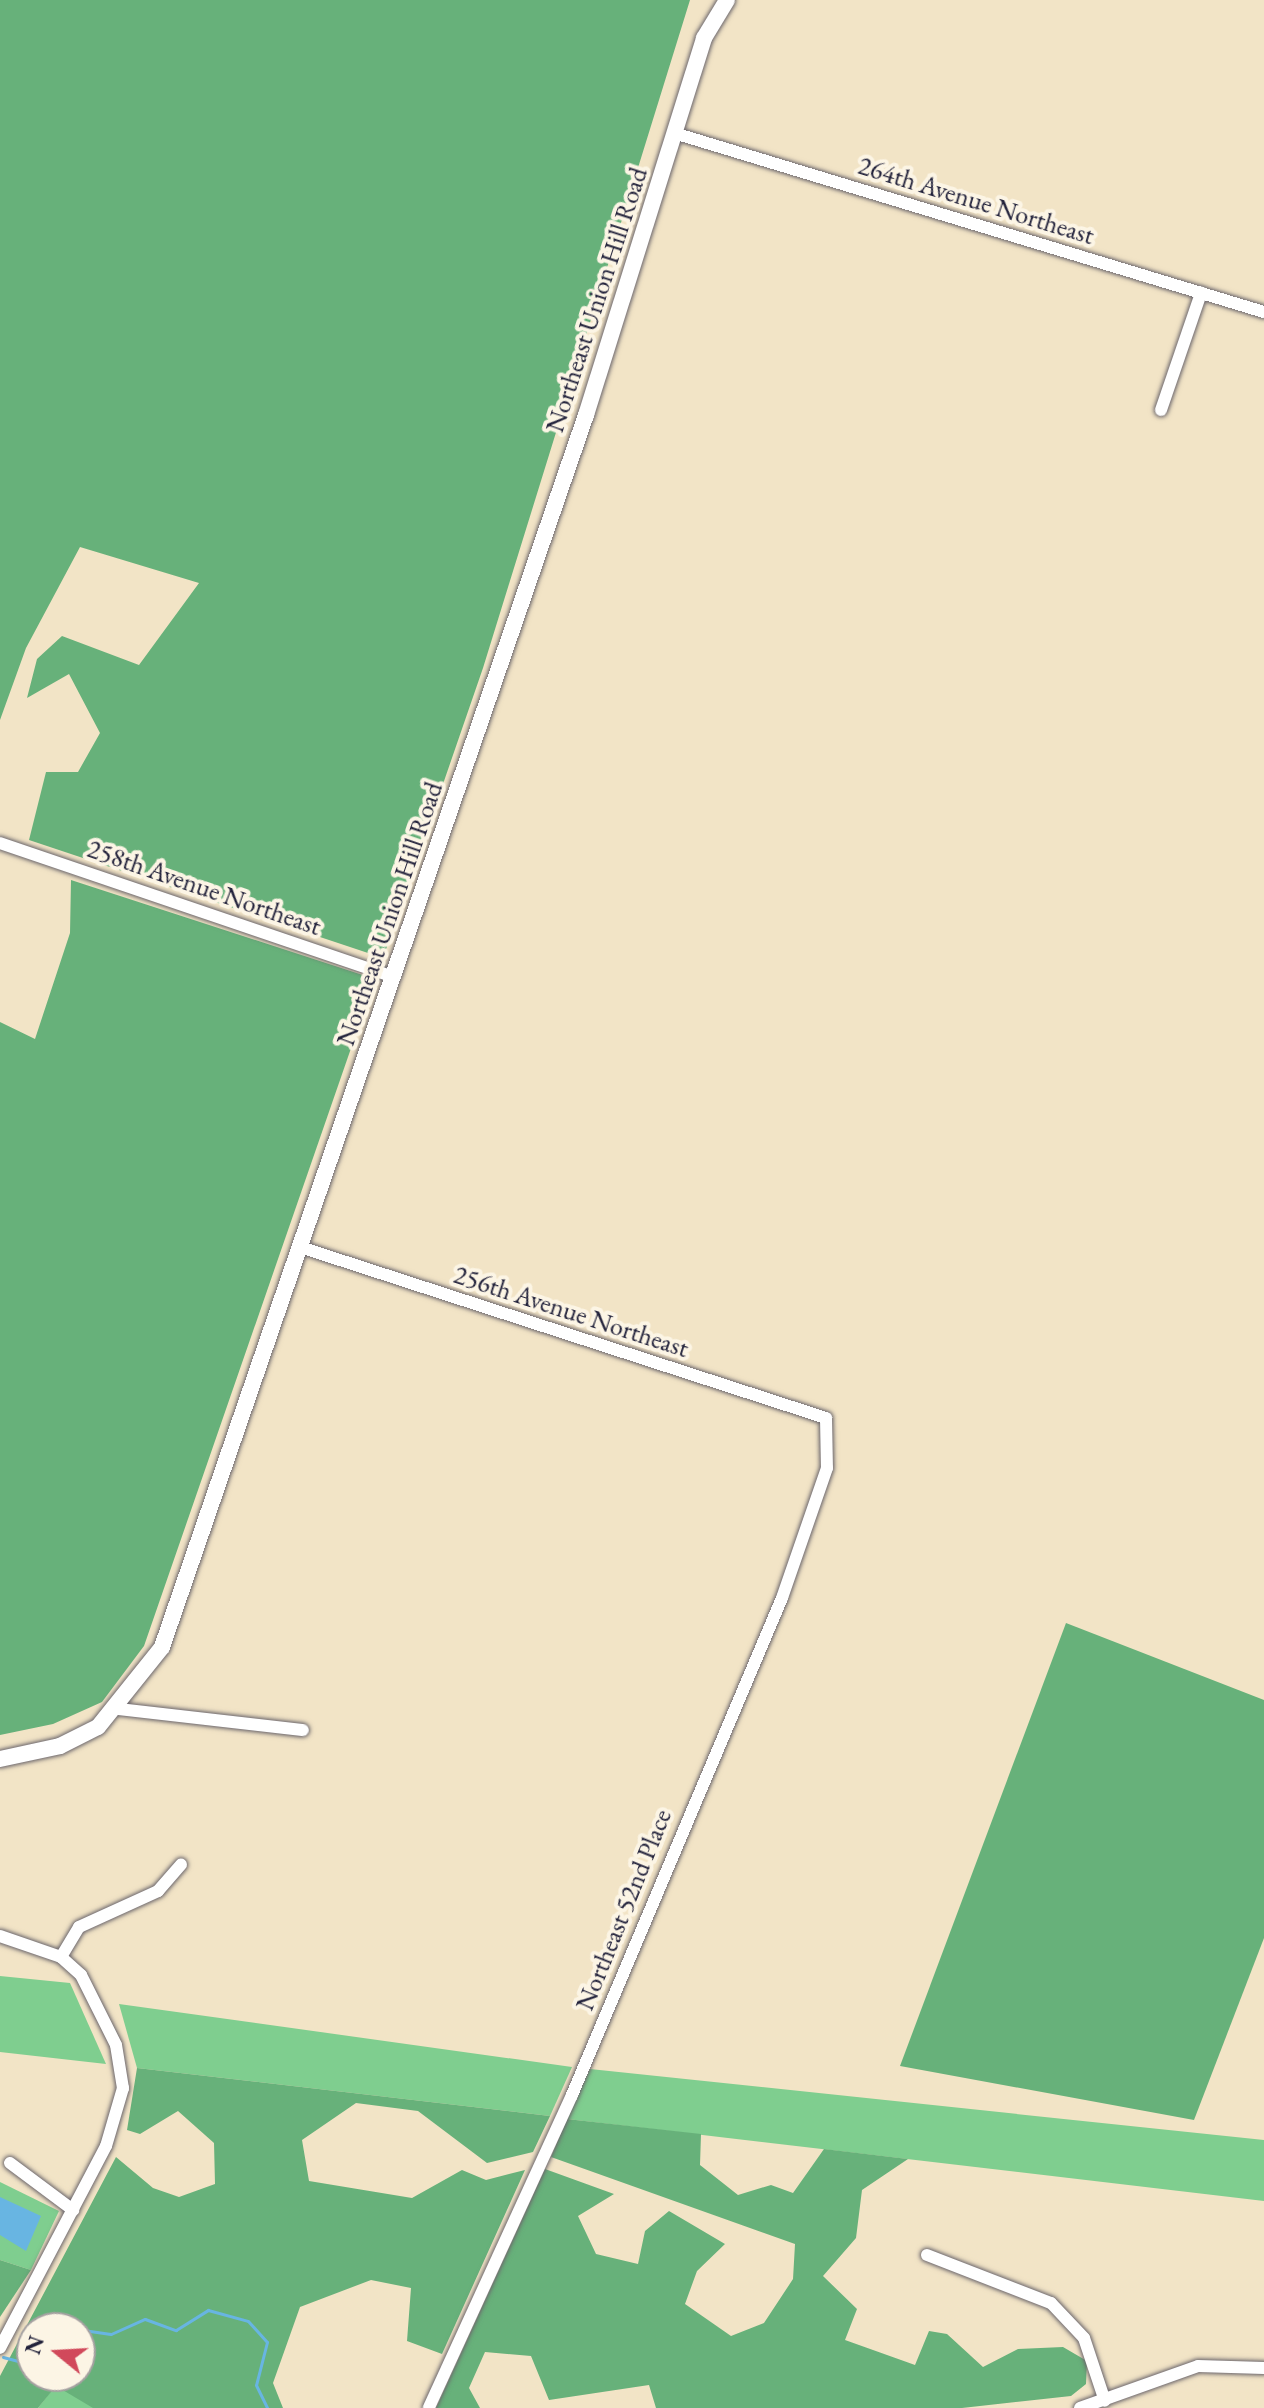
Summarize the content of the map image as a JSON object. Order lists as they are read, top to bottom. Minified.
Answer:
{"streets":{"street":["264th Avenue Northeast","Northeast Union Hill Road","258th Avenue Northeast","256th Avenue Northeast","Northeast 52nd Place"]},"crossings":[["264th Avenue Northeast","Northeast Union Hill Road"],["Northeast Union Hill Road","258th Avenue Northeast"],["Northeast Union Hill Road","256th Avenue Northeast"],["256th Avenue Northeast","Northeast 52nd Place"]],"north":"left"}
